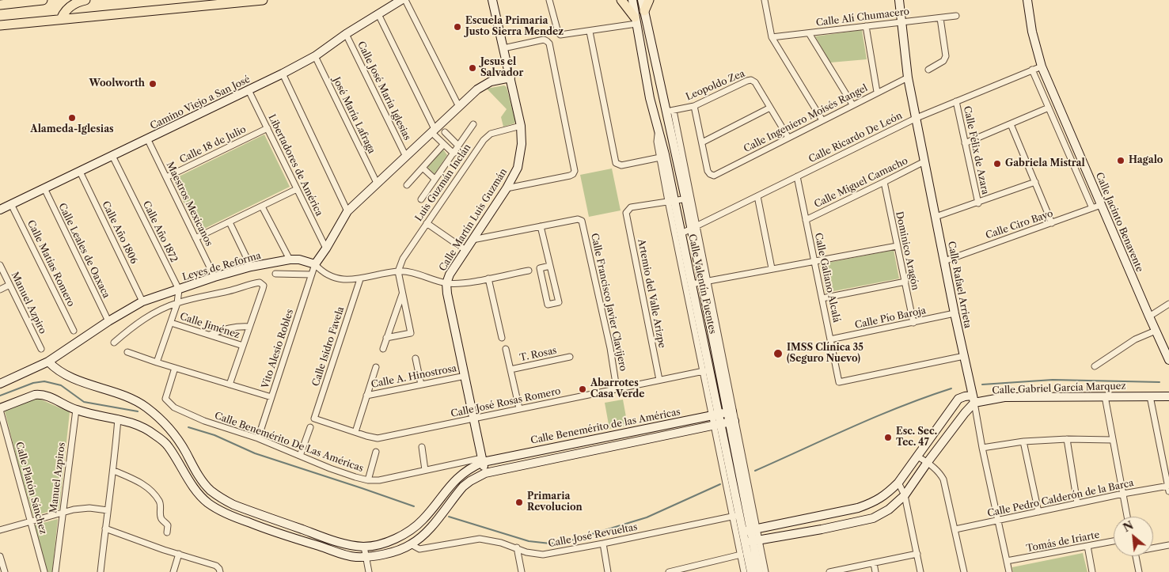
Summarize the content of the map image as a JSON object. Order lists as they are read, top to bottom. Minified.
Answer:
{"streets":{"street":["Calle Alí Chumacero","Leopoldo Zea","Calle José María Iglesias","Camino Viejo a San José","José María Lafraga","Calle Ingeniero Moisés Rangel","Calle Ricardo De León","Calle 18 de Julio","Calle Félix de Azara","Libertadores de América","Luis Guzmán Inclán","Calle Miguel Camacho","Maestros Mexicanos","Calle Martín Luis Guzmán","Calle Jacinto Benavente","Calle Ciro Bayo","Calle Año 1872","Calle Año 1806","Calle Leales de Oaxaca","Dominico Aragón","Calle Matías Romero","Leyes de Reforma","Calle Galiano Alcalá","Calle Valentín Fuentes","Calle Rafael Arrieta","Artemio del Valle Arizpe","Calle Francisco Javier Clavijero","Manuel Azpiro","Calle Pío Baroja","Calle Jiménez","Calle Isidro Favela","Vito Alesio Robles","T. Rosas","Calle A. Hinostrosa","Calle Gabriel García Marquez","Calle José Rosas Romero","Calle Benemérito de las Américas","Calle Benemérito De Las Américas","Manuel Azpiros","Calle Platón Sánchez","Calle Pedro Calderón de la Barca","Calle José Revueltas","Tomás de Iriarte"]},"crossings":[["Calle Alí Chumacero","Calle Rafael Arrieta"],["Leopoldo Zea","Calle Ingeniero Moisés Rangel"],["Leopoldo Zea","Calle Valentín Fuentes"],["Calle José María Iglesias","Camino Viejo a San José"],["Camino Viejo a San José","José María Lafraga"],["Camino Viejo a San José","Libertadores de América"],["Camino Viejo a San José","Maestros Mexicanos"],["Camino Viejo a San José","Calle Año 1872"],["Camino Viejo a San José","Calle Año 1806"],["Camino Viejo a San José","Calle Leales de Oaxaca"],["Camino Viejo a San José","Calle Matías Romero"],["Calle Ingeniero Moisés Rangel","Calle Rafael Arrieta"],["Calle Ricardo De León","Calle Félix de Azara"],["Calle Ricardo De León","Calle Jacinto Benavente"],["Calle Ricardo De León","Calle Galiano Alcalá"],["Calle Ricardo De León","Calle Valentín Fuentes"],["Calle Ricardo De León","Calle Rafael Arrieta"],["Calle 18 de Julio","Libertadores de América"],["Calle 18 de Julio","Maestros Mexicanos"],["Luis Guzmán Inclán","Calle Martín Luis Guzmán"],["Calle Miguel Camacho","Dominico Aragón"],["Calle Miguel Camacho","Calle Galiano Alcalá"],["Calle Miguel Camacho","Calle Rafael Arrieta"],["Maestros Mexicanos","Leyes de Reforma"],["Calle Martín Luis Guzmán","Calle A. Hinostrosa"],["Calle Martín Luis Guzmán","Calle José Rosas Romero"],["Calle Martín Luis Guzmán","Calle Benemérito de las Américas"],["Calle Martín Luis Guzmán","Calle Benemérito De Las Américas"],["Calle Jacinto Benavente","Calle Ciro Bayo"],["Calle Ciro Bayo","Calle Rafael Arrieta"],["Calle Año 1872","Leyes de Reforma"],["Calle Año 1806","Leyes de Reforma"],["Calle Leales de Oaxaca","Leyes de Reforma"],["Dominico Aragón","Calle Pío Baroja"],["Leyes de Reforma","Vito Alesio Robles"],["Calle Galiano Alcalá","Calle Rafael Arrieta"],["Calle Galiano Alcalá","Calle Pío Baroja"],["Calle Valentín Fuentes","Artemio del Valle Arizpe"],["Calle Valentín Fuentes","Calle Gabriel García Marquez"],["Calle Valentín Fuentes","Calle Benemérito de las Américas"],["Calle Valentín Fuentes","Calle José Revueltas"],["Calle Rafael Arrieta","Calle Pío Baroja"],["Calle Rafael Arrieta","Calle Gabriel García Marquez"],["Calle Rafael Arrieta","Calle Pedro Calderón de la Barca"],["Calle Rafael Arrieta","Tomás de Iriarte"],["Artemio del Valle Arizpe","Calle José Rosas Romero"],["Calle Francisco Javier Clavijero","Calle José Rosas Romero"],["Calle Isidro Favela","Calle José Rosas Romero"],["Vito Alesio Robles","Calle Benemérito De Las Américas"],["Calle Benemérito de las Américas","Calle Benemérito De Las Américas"]],"places":["Escuela Primaria Justo Sierra Mendez","Jesus el Salvador","Woolworth","Alameda-Iglesias","Hagalo","Gabriela Mistral","IMSS Clínica 35 (Seguro Nuevo)","Abarrotes Casa Verde","Esc. Sec. Tec. 47","Primaria Revolucion"],"north":"top left"}
